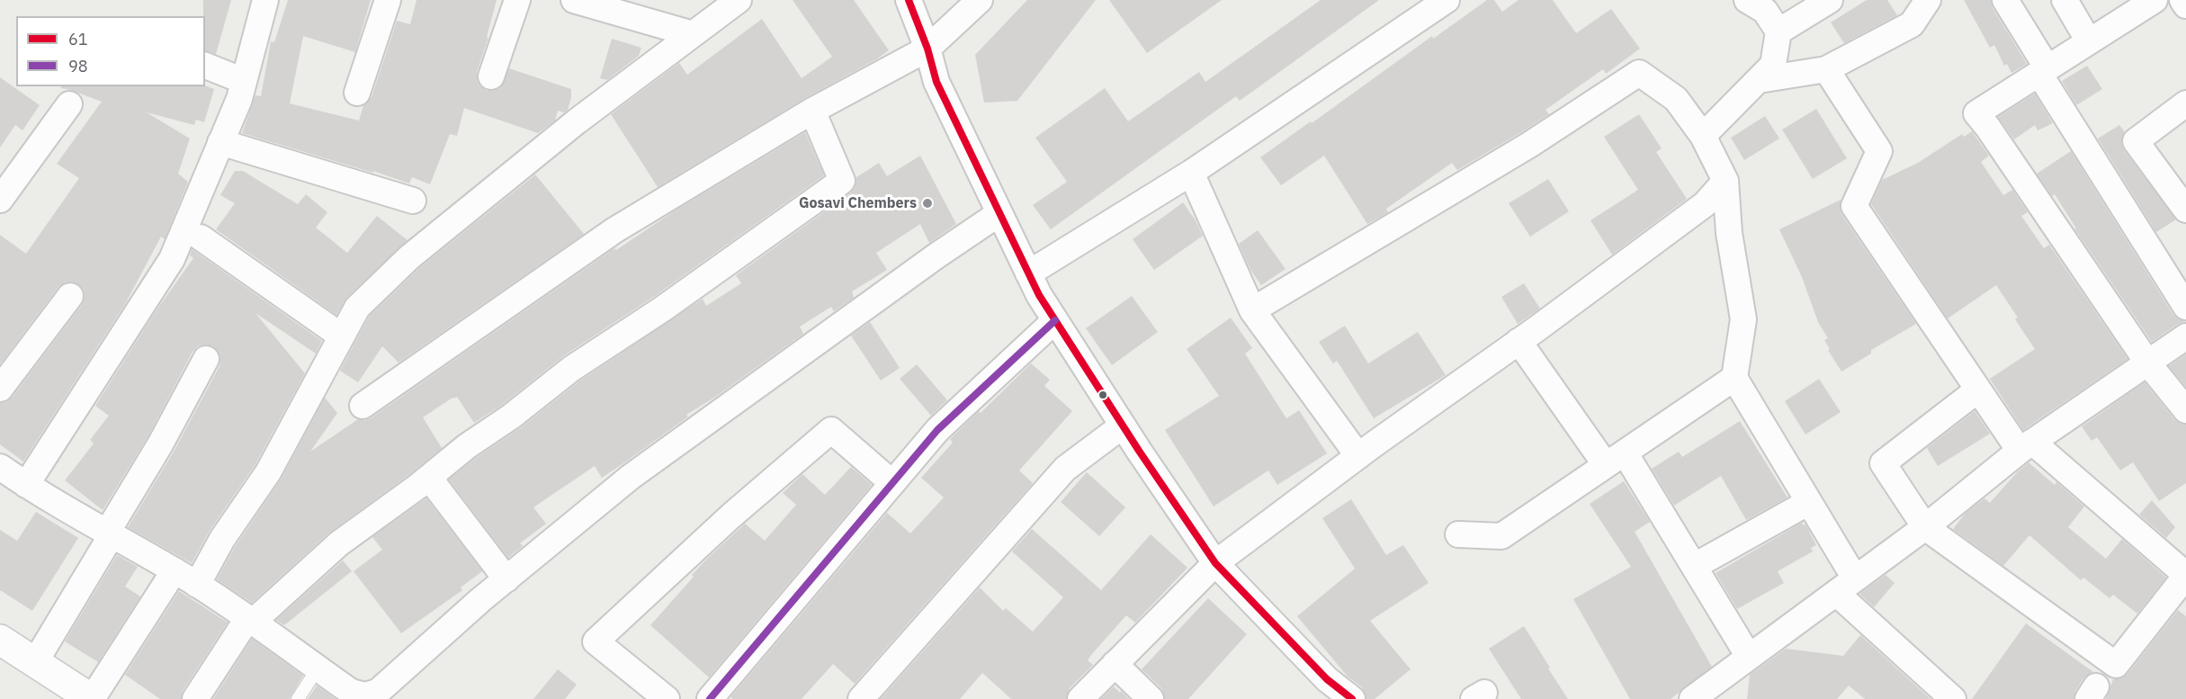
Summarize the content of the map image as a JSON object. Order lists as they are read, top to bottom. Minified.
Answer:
{"places":["Gosavi Chembers"],"lines":["transit line 61","transit line 98"],"legend":["61","98"]}
